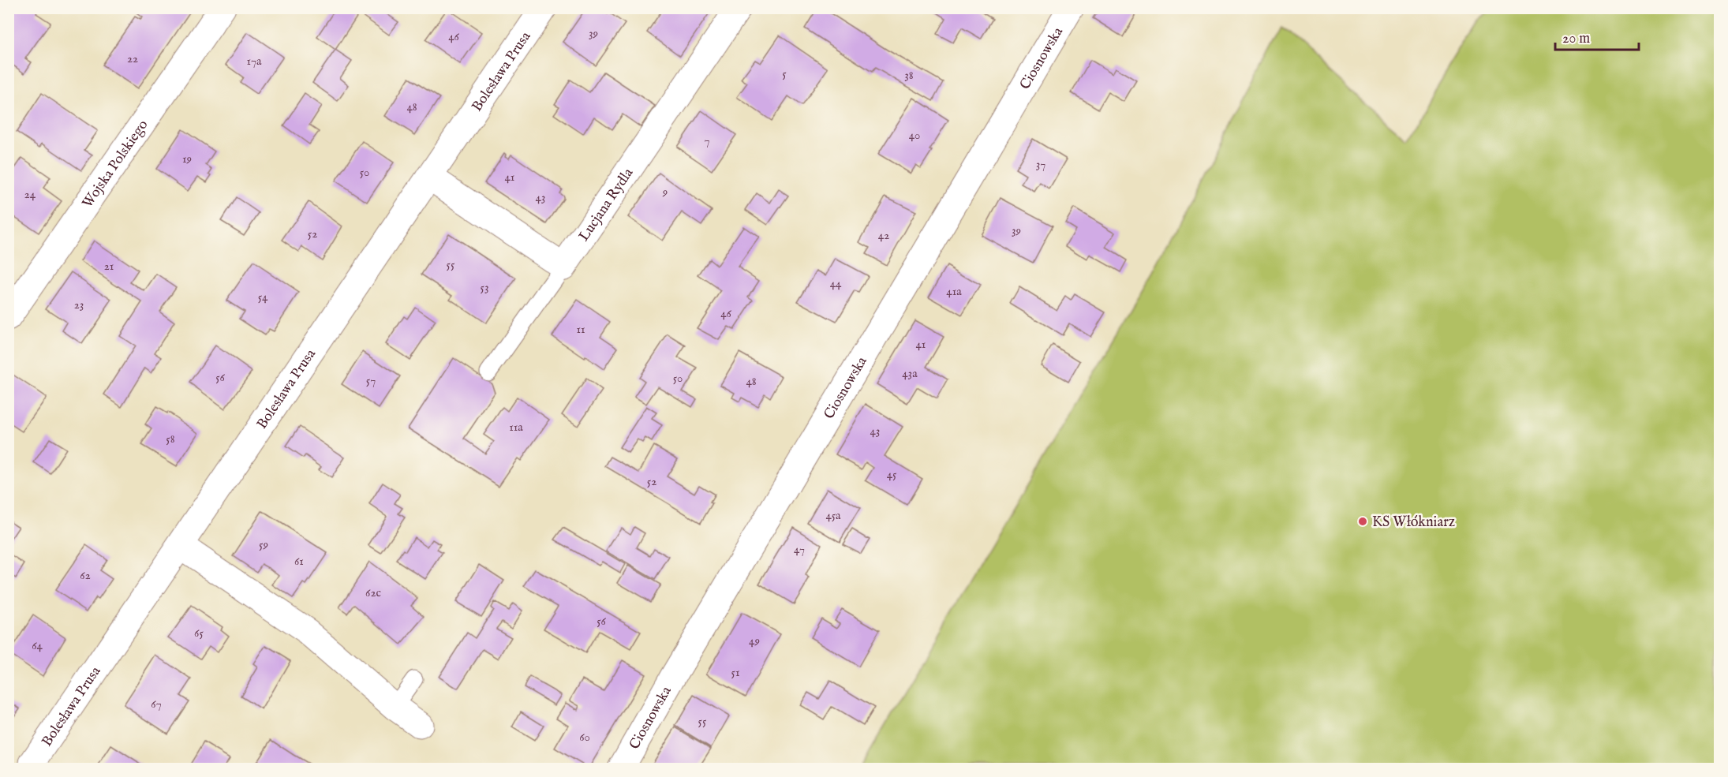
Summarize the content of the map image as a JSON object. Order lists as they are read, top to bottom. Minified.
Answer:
{"streets":{"street":["Ciosnowska","Bolesława Prusa","Wojska Polskiego","Lucjana Rydla"]},"places":["KS Włókniarz"],"house_numbers":["39","46","22","17a","5","38","48","40","7","19","37","50","41","9","24","43","39","52","42","55","21","44","53","41a","54","23","46","11","41","43a","56","50","57","48","11a","43","58","45","52","45a","59","47","61","62","62c","56","65","49","64","51","67","55","60"],"scale_bar":"20 m"}
